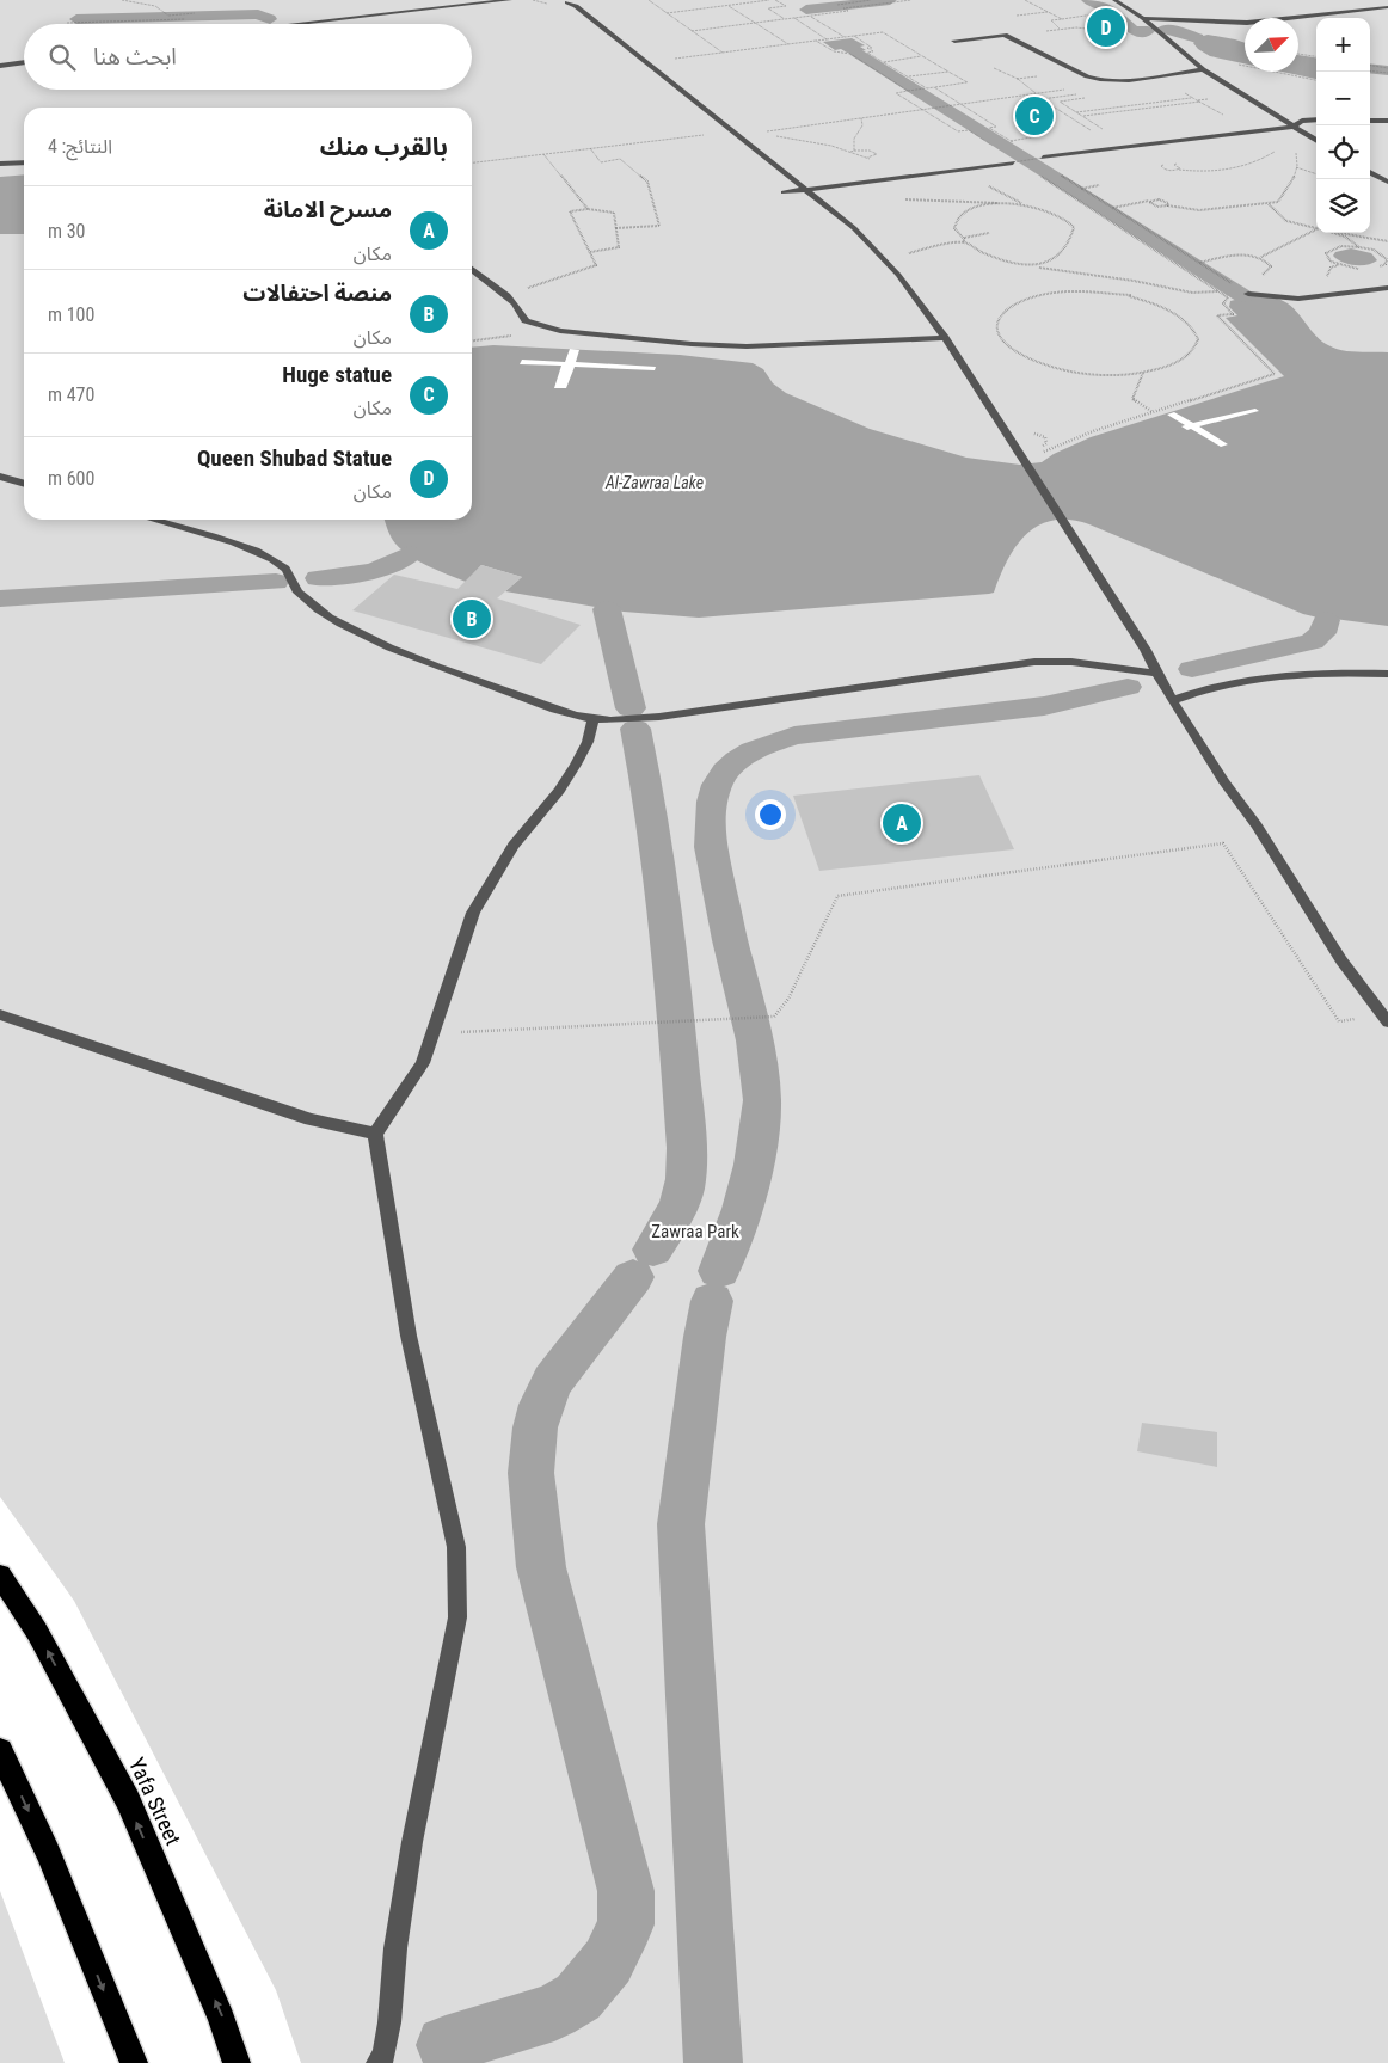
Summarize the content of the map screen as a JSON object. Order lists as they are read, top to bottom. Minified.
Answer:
{"streets":{"highway":["Yafa Street"]},"water":["Al-Zawraa Lake"],"parks":["Zawraa Park"],"north":"top right","page":{"pins":["D","C","B","A"],"map_buttons":["+","−"],"search":"ابحث هنا","heading":["بالقرب منك","النتائج: 4"],"list":[{"mark":"A","name":"مسرح الامانة","note":"مكان","value":"30 m"},{"mark":"B","name":"منصة احتفالات","note":"مكان","value":"100 m"},{"mark":"C","name":"Huge statue","note":"مكان","value":"470 m"},{"mark":"D","name":"Queen Shubad Statue","note":"مكان","value":"600 m"}]}}
